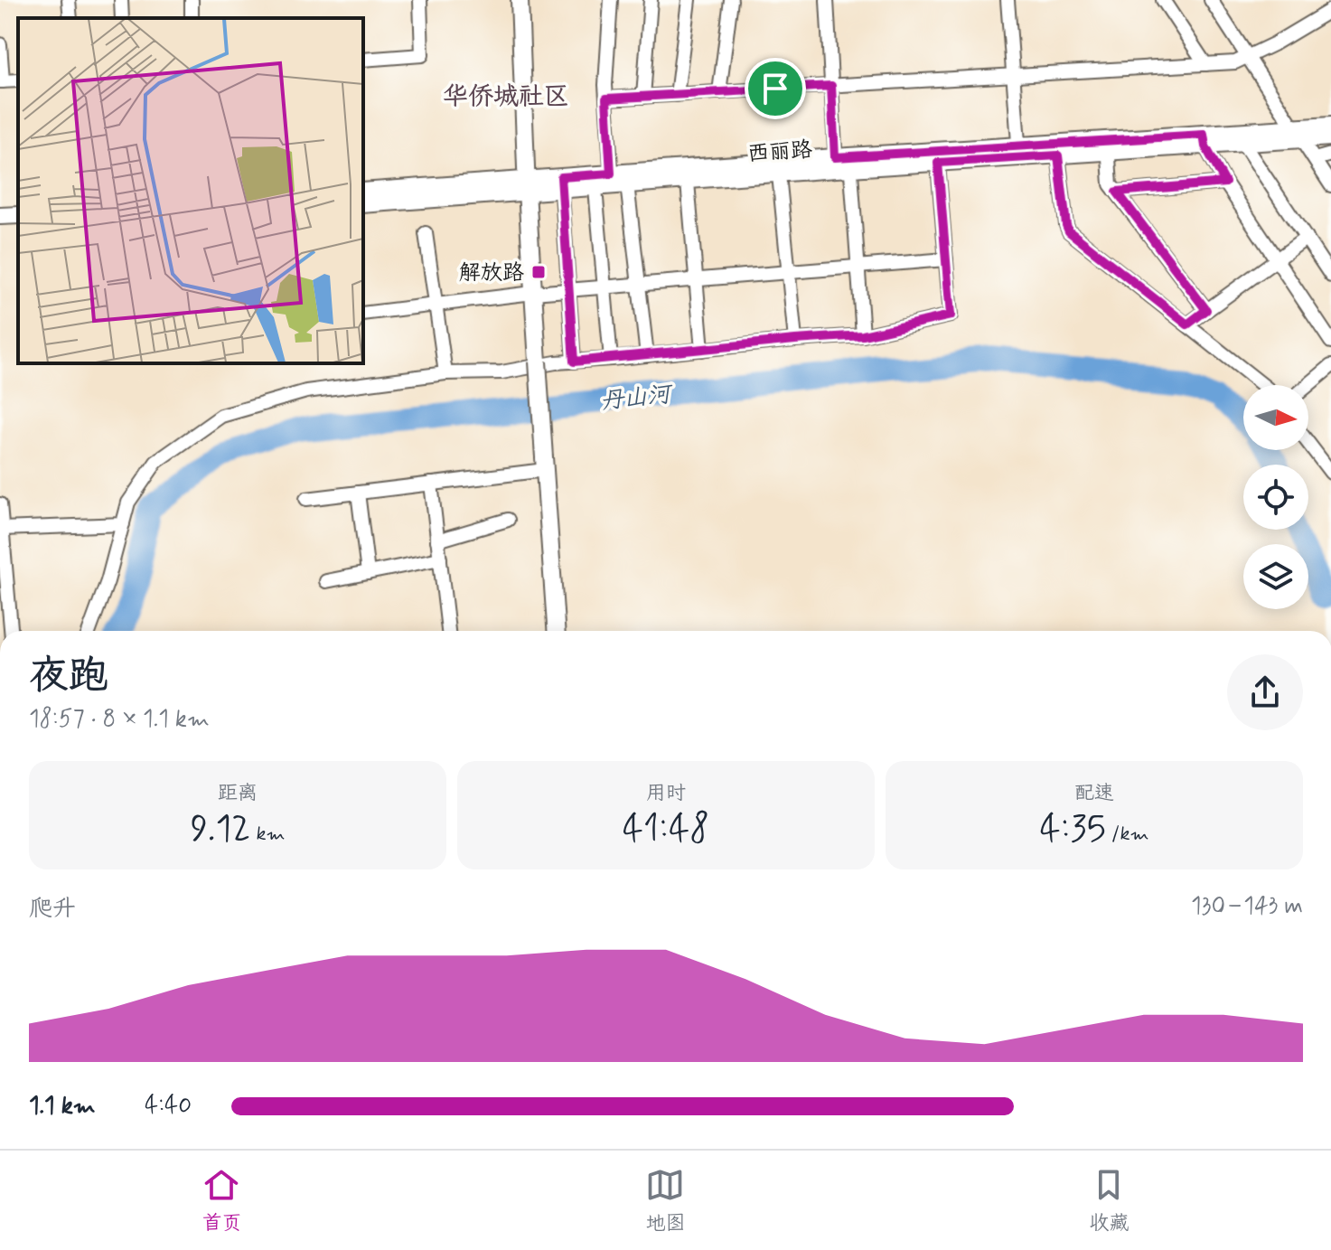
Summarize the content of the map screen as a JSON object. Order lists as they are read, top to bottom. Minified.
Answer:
{"streets":{"main road":["西丽路"]},"districts":["华侨城社区"],"water":["丹山河"],"places":{"transit":["解放路"]},"north":"right","page":{"heading":["夜跑","18:57 · 8 × 1.1 km"],"stats":[["距离","9.12 km"],["用时","41:48"],["配速","4:35 /km"]],"chart":["爬升","130–143 m"],"list":[{"name":"1.1 km","note":"4:40"}],"tabs":["首页","地图","收藏"]}}
